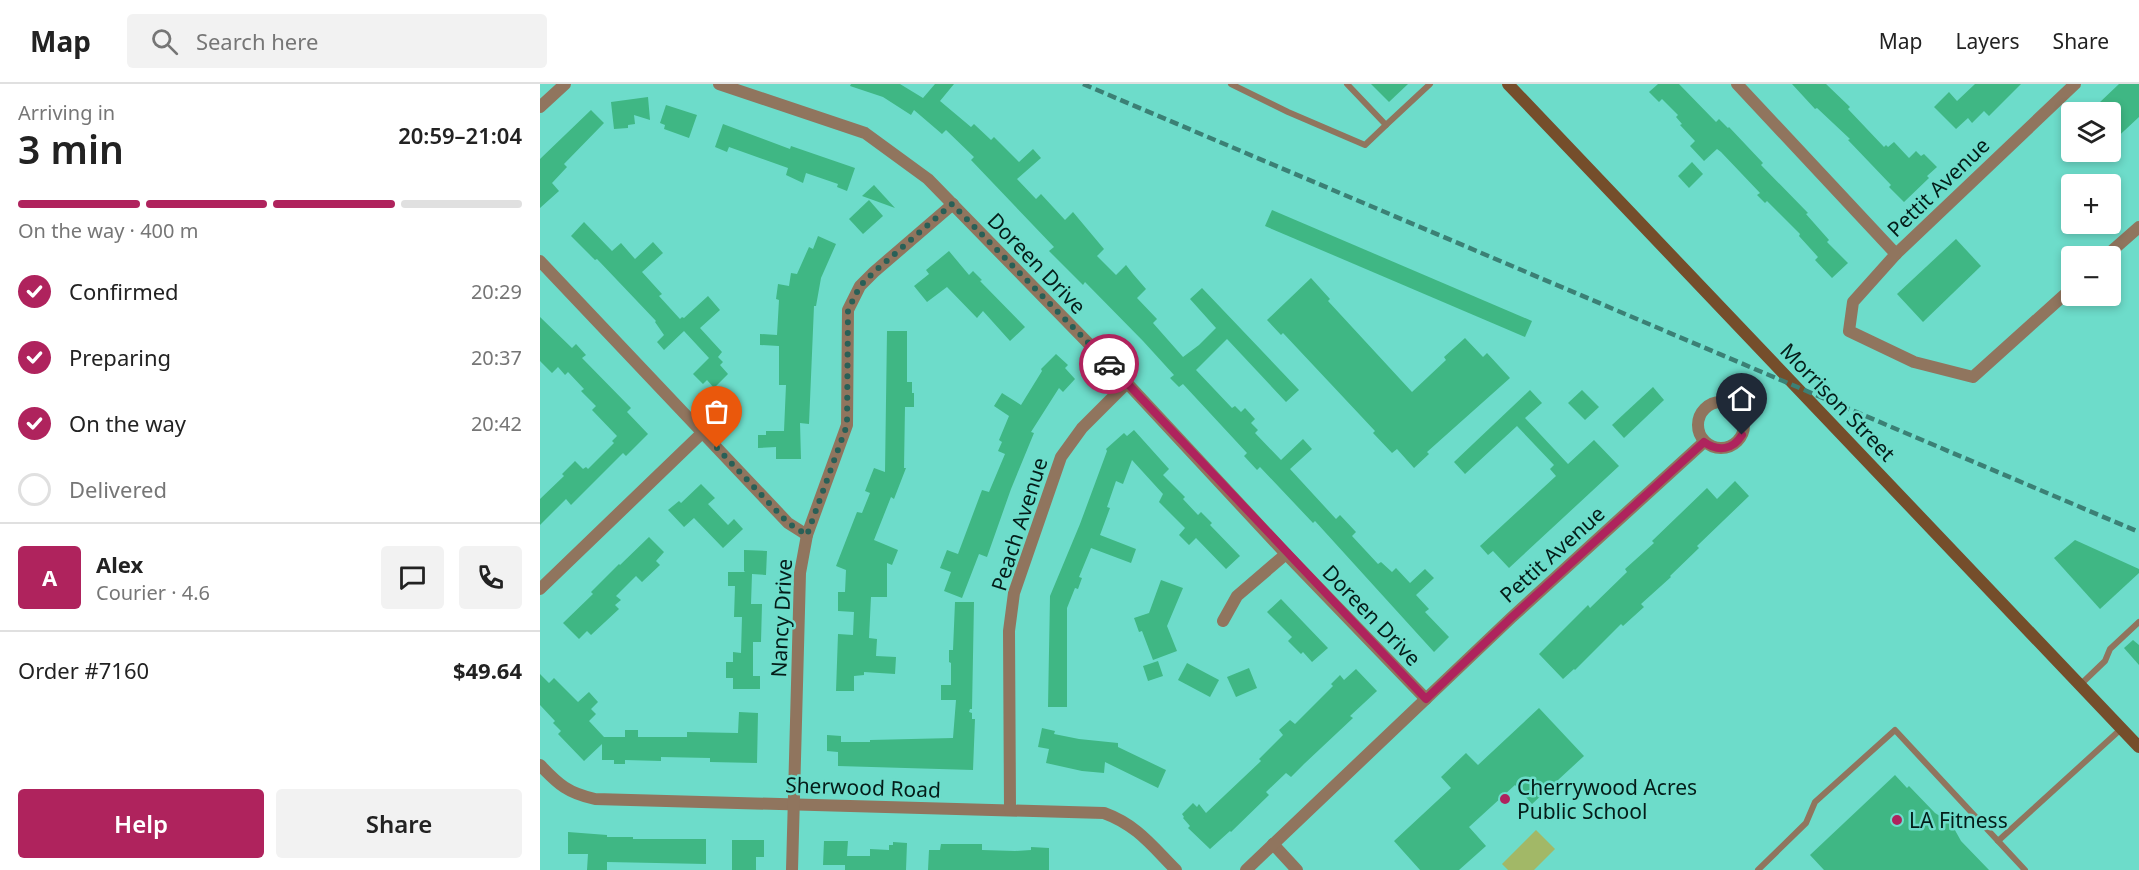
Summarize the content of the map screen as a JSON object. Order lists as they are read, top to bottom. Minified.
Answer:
{"streets":{"street":["Pettit Avenue","Doreen Drive","Morrison Street","Peach Avenue","Nancy Drive","Sherwood Road"]},"crossings":[["Pettit Avenue","Doreen Drive"],["Doreen Drive","Peach Avenue"],["Doreen Drive","Nancy Drive"],["Peach Avenue","Sherwood Road"],["Nancy Drive","Sherwood Road"]],"places":["Cherrywood Acres Public School","LA Fitness"],"page":{"header":"Map","search":"Search here","nav":["Map","Layers","Share"],"heading":["3 min","Arriving in","20:59–21:04"],"panel":["Alex","Courier · 4.6","Order #7160","$49.64"],"map_buttons":["+","−"],"bar":"On the way · 400 m","list":[["Confirmed","20:29"],["Preparing","20:37"],["On the way","20:42"],"Delivered"],"round":"A","buttons":["Help","Share"]}}
